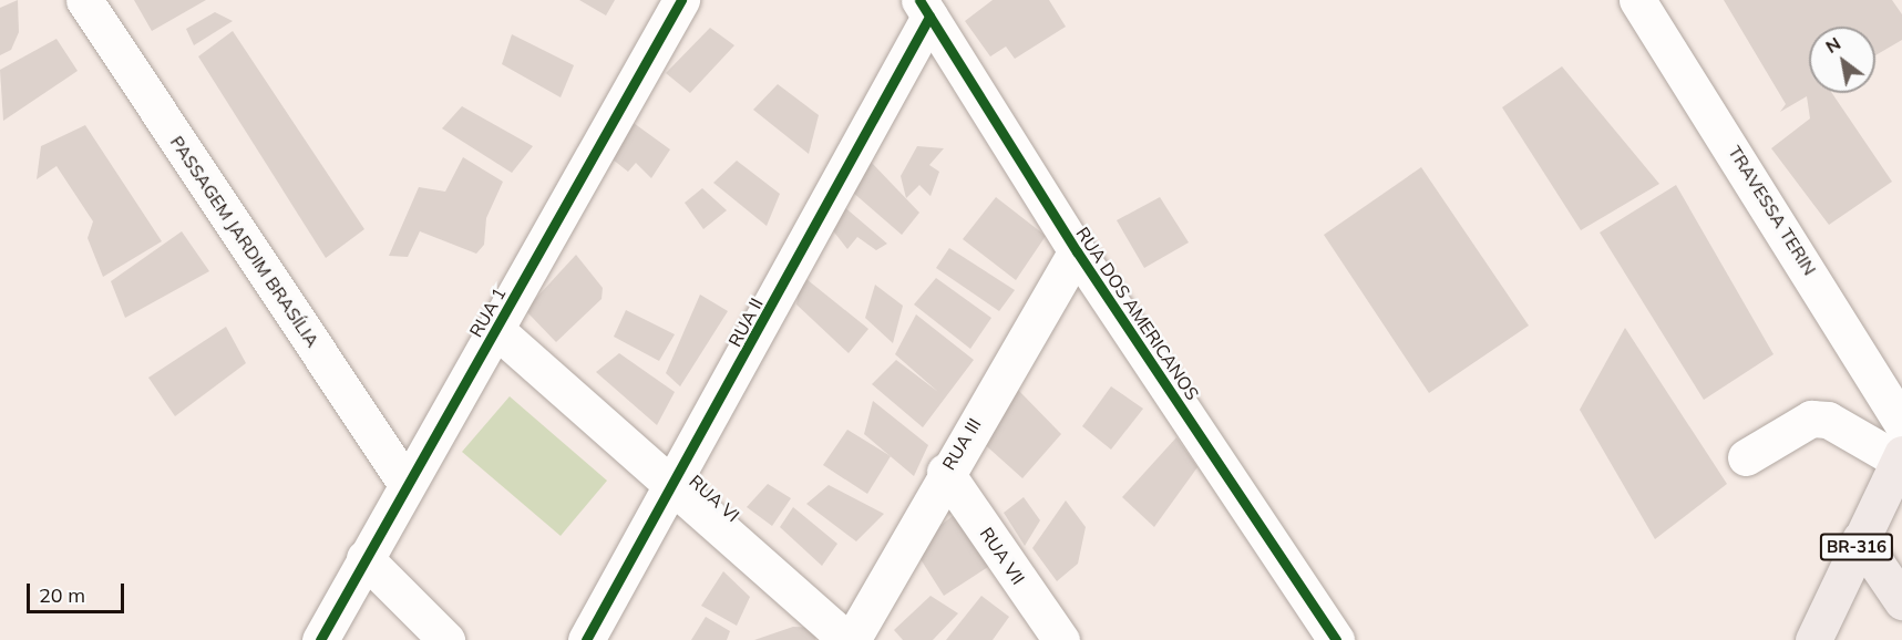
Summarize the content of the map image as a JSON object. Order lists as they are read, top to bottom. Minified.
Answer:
{"streets":{"highway":["BR-316"],"street":["TRAVESSA TERIN","PASSAGEM JARDIM BRASÍLIA","RUA 1","RUA DOS AMERICANOS","RUA II","RUA III","RUA VI","RUA VII"]},"crossings":[["PASSAGEM JARDIM BRASÍLIA","RUA 1"],["RUA 1","RUA VI"],["RUA DOS AMERICANOS","RUA II"],["RUA DOS AMERICANOS","RUA III"],["RUA II","RUA VI"],["RUA III","RUA VI"],["RUA III","RUA VII"]],"scale_bar":"20 m","north":"top left"}
